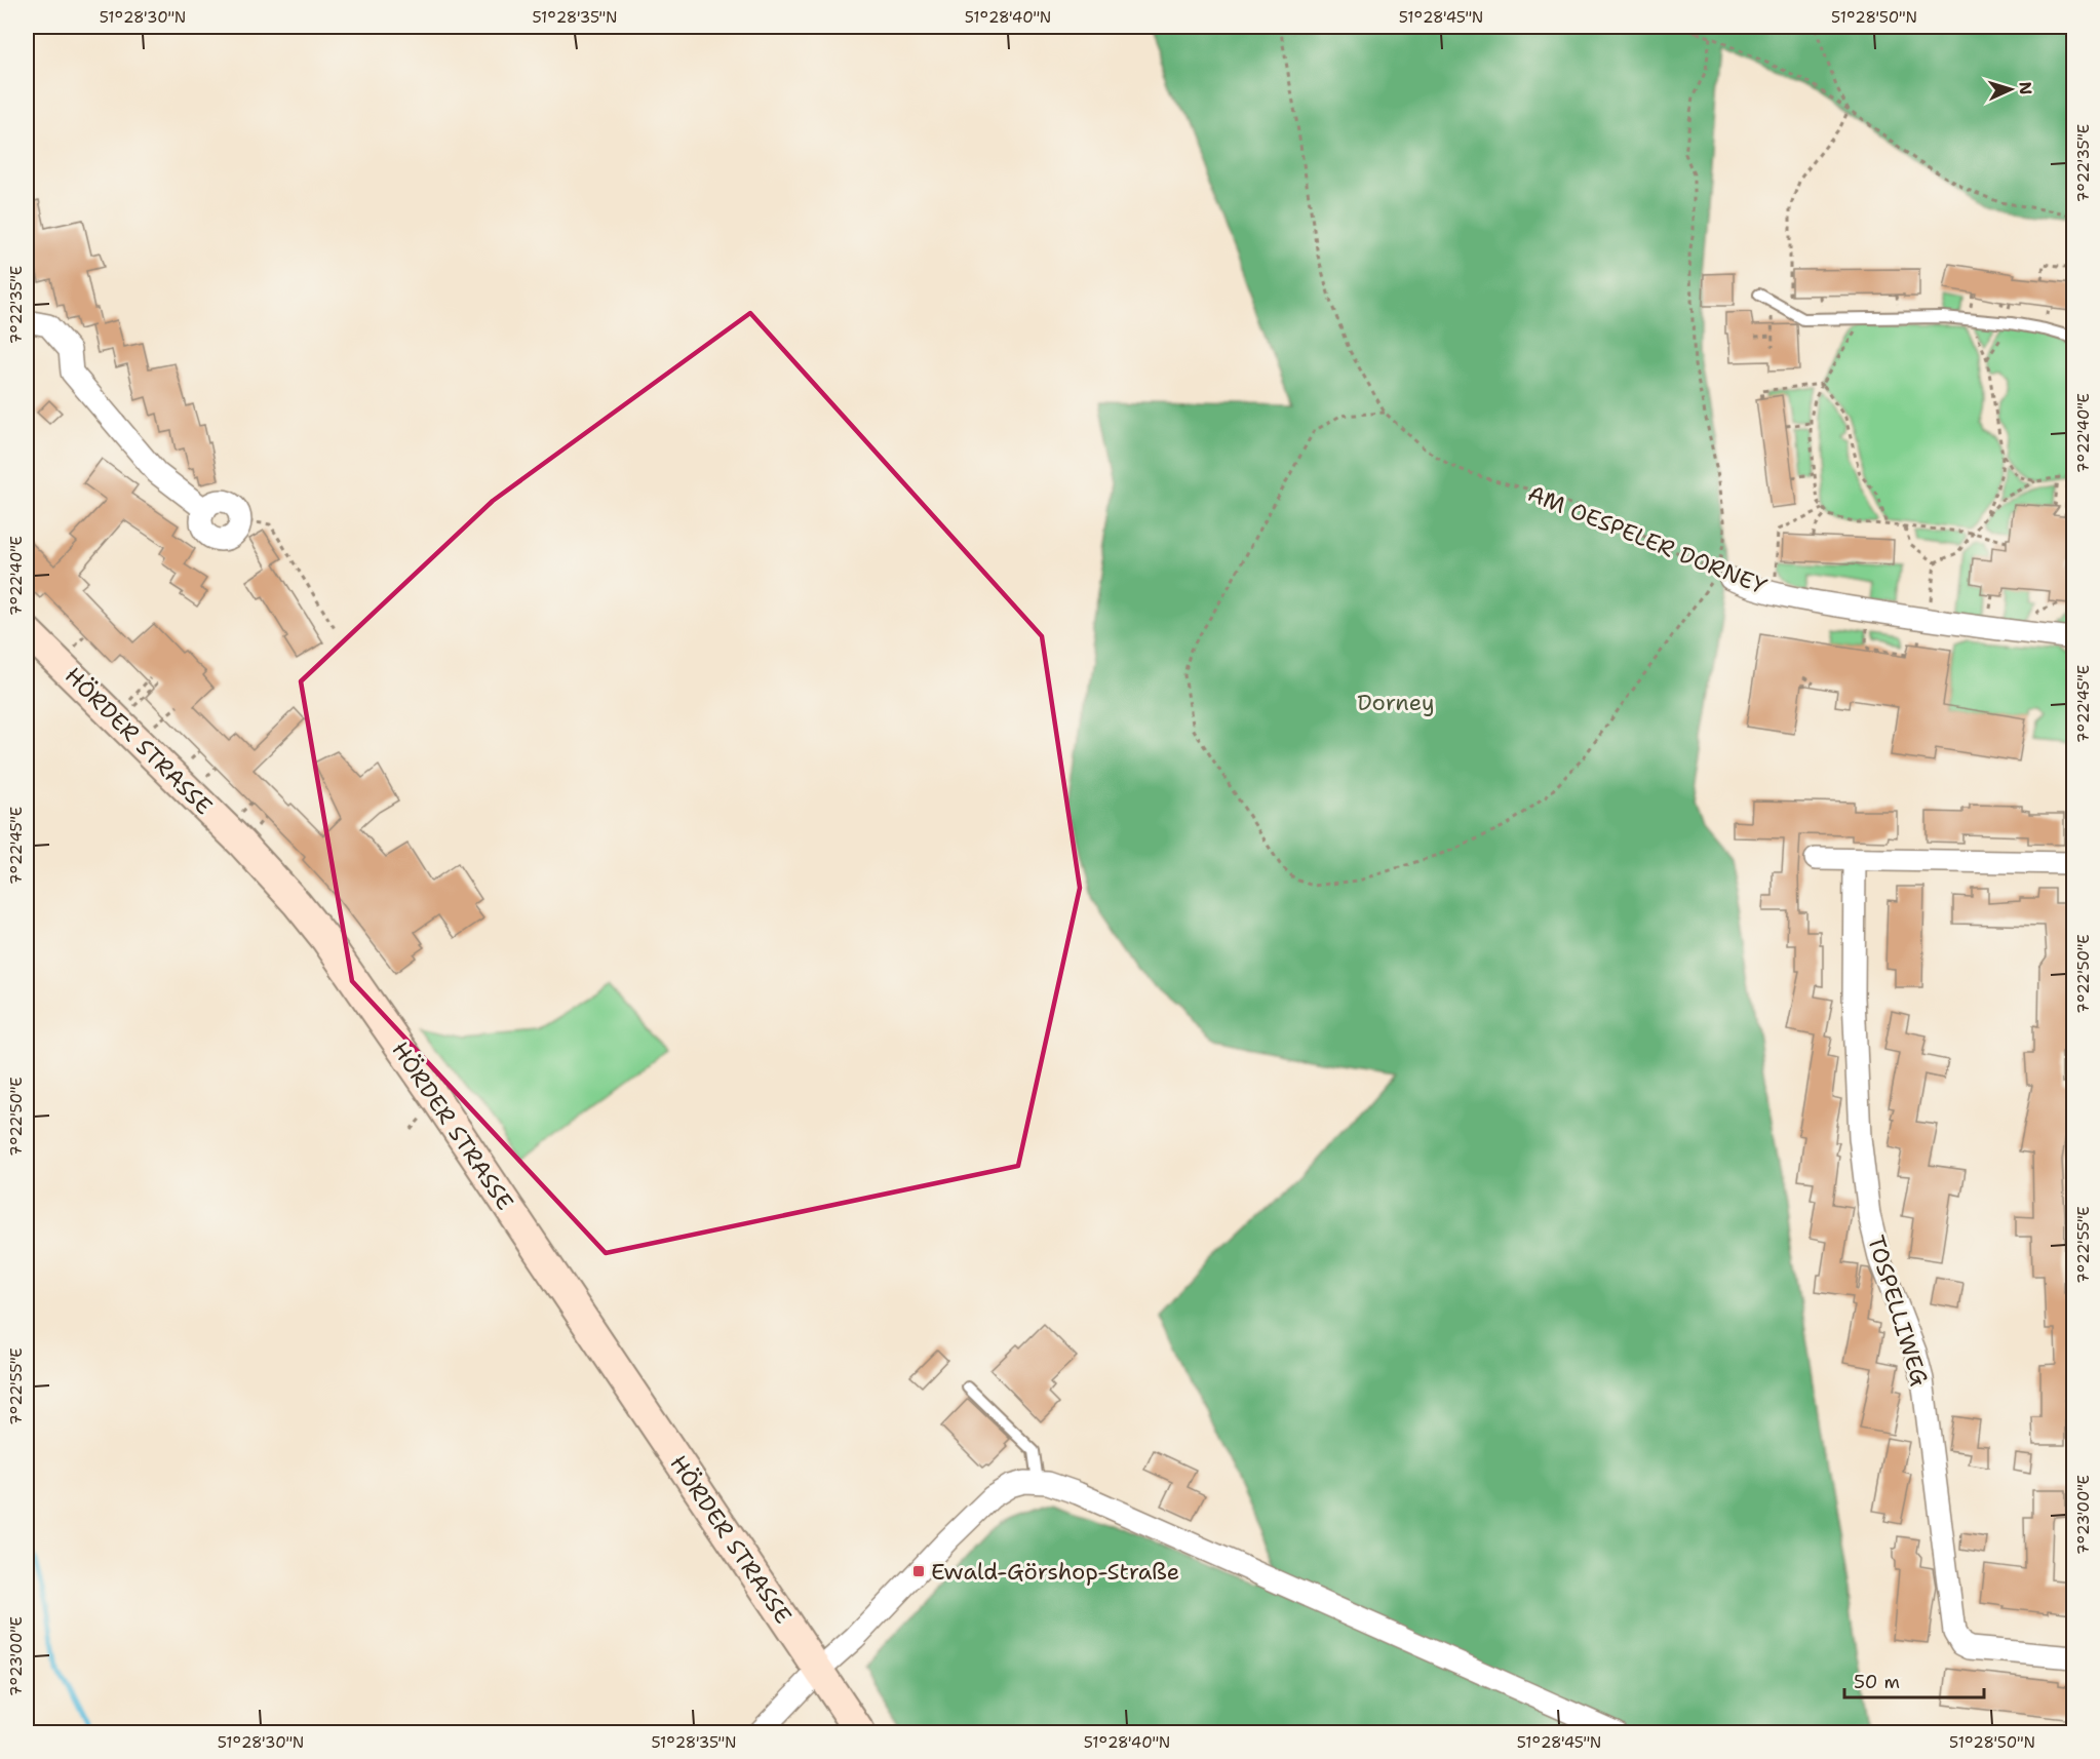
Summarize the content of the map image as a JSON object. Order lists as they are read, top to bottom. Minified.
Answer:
{"streets":{"main road":["HÖRDER STRASSE"],"street":["AM OESPELER DORNEY","TOSPELLIWEG"]},"parks":["Dorney"],"places":{"transit":["Ewald-Görshop-Straße"]},"scale_bar":"50 m","north":"right","coordinates":["51°28'30\"N","51°28'35\"N","51°28'40\"N","51°28'45\"N","51°28'50\"N","7°22'35\"E","7°22'40\"E","7°22'45\"E","7°22'50\"E","7°22'55\"E","7°23'00\"E"]}
